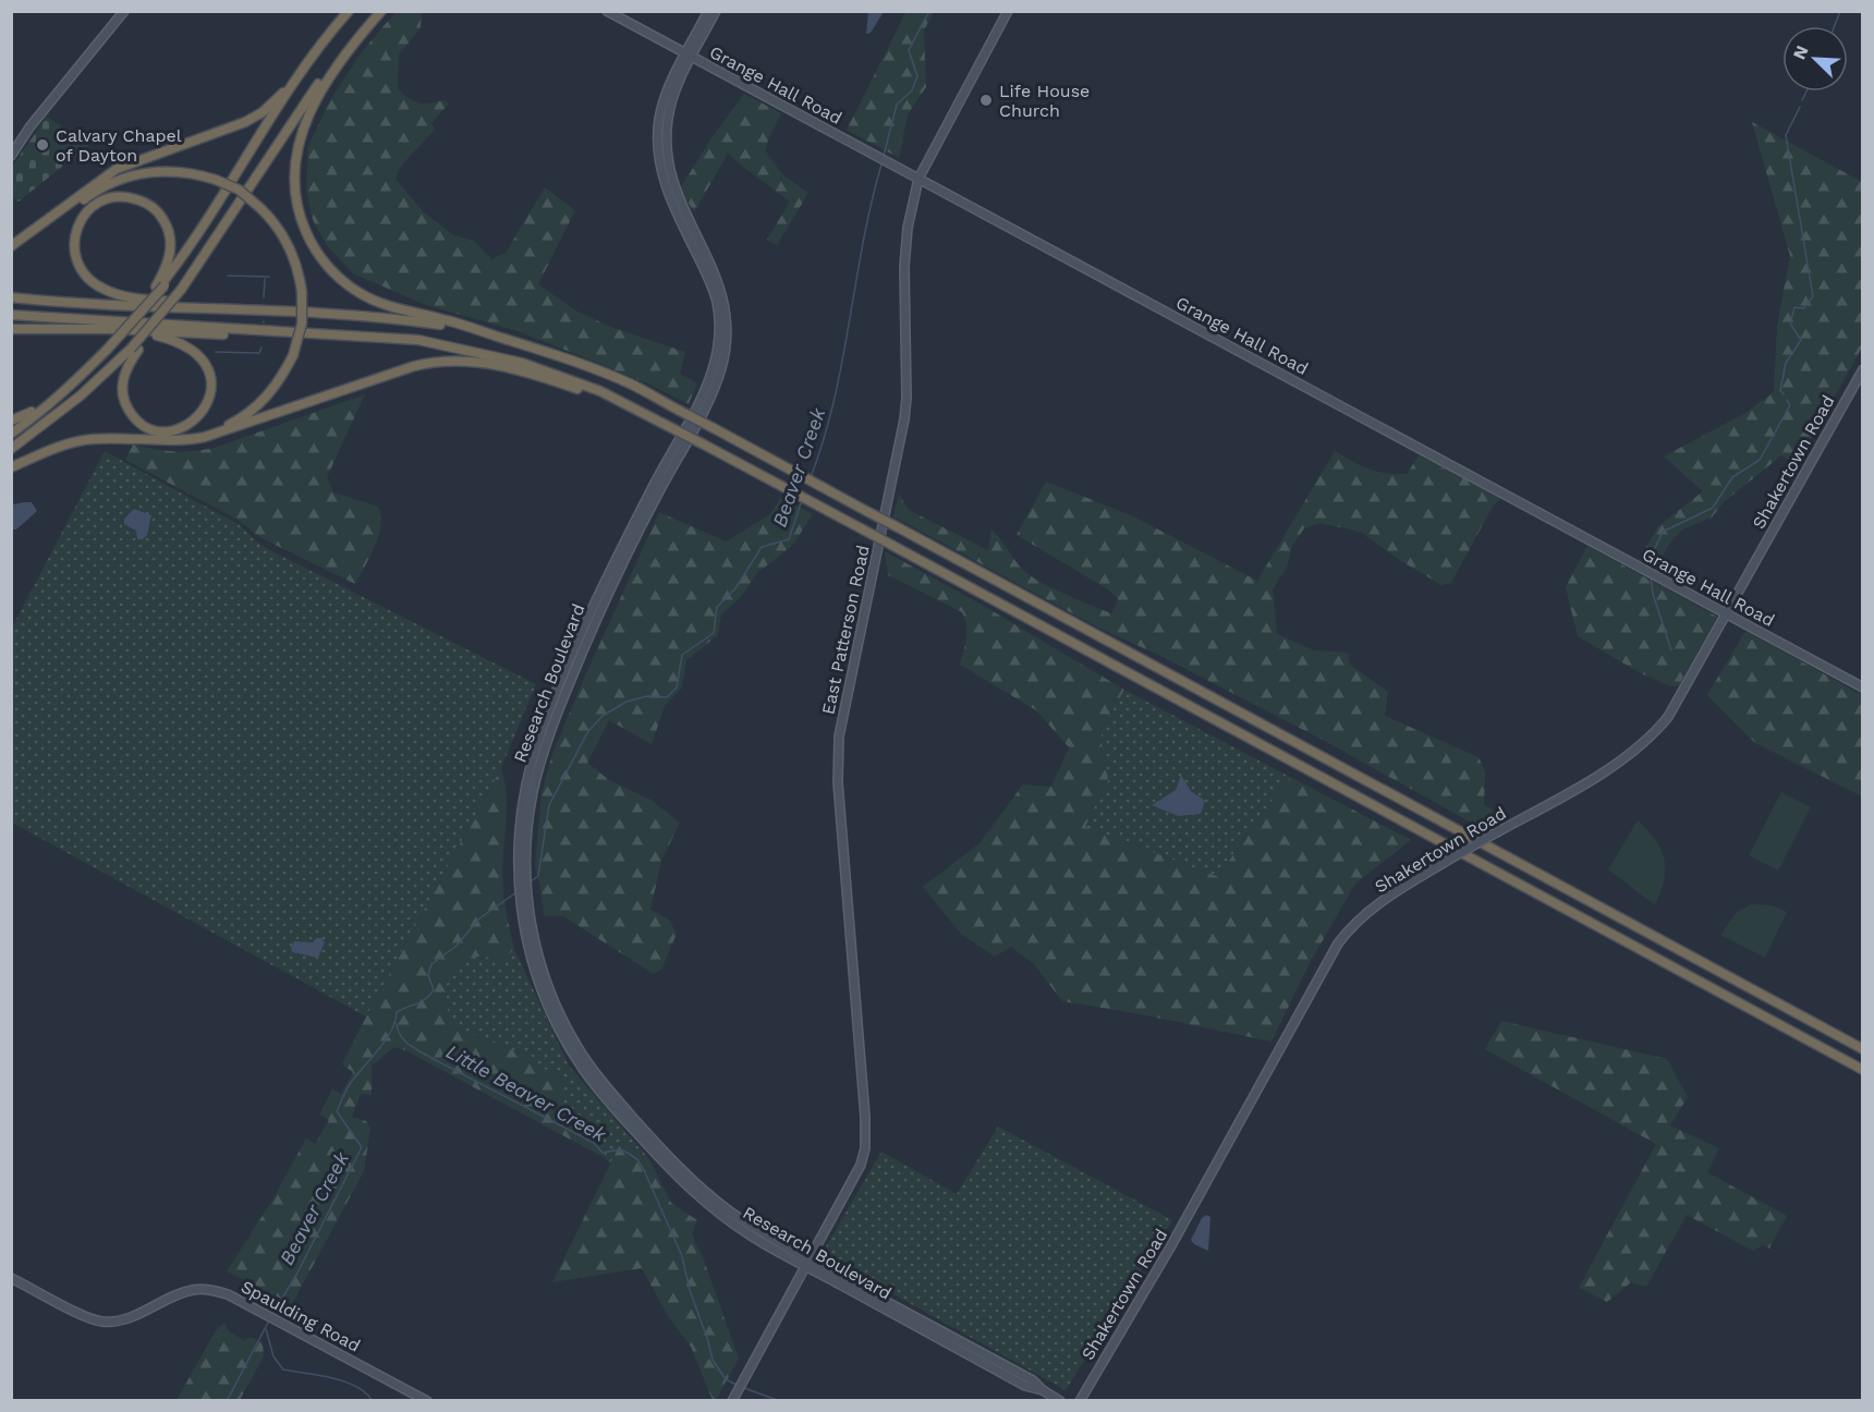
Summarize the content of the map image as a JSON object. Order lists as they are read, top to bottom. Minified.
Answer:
{"streets":{"street":["Grange Hall Road","Shakertown Road","East Patterson Road","Research Boulevard","Spaulding Road"]},"crossings":[["Grange Hall Road","Shakertown Road"],["Grange Hall Road","East Patterson Road"],["Grange Hall Road","Research Boulevard"],["East Patterson Road","Research Boulevard"]],"water":["Beaver Creek","Little Beaver Creek"],"places":["Life House Church","Calvary Chapel of Dayton"],"north":"top left"}
